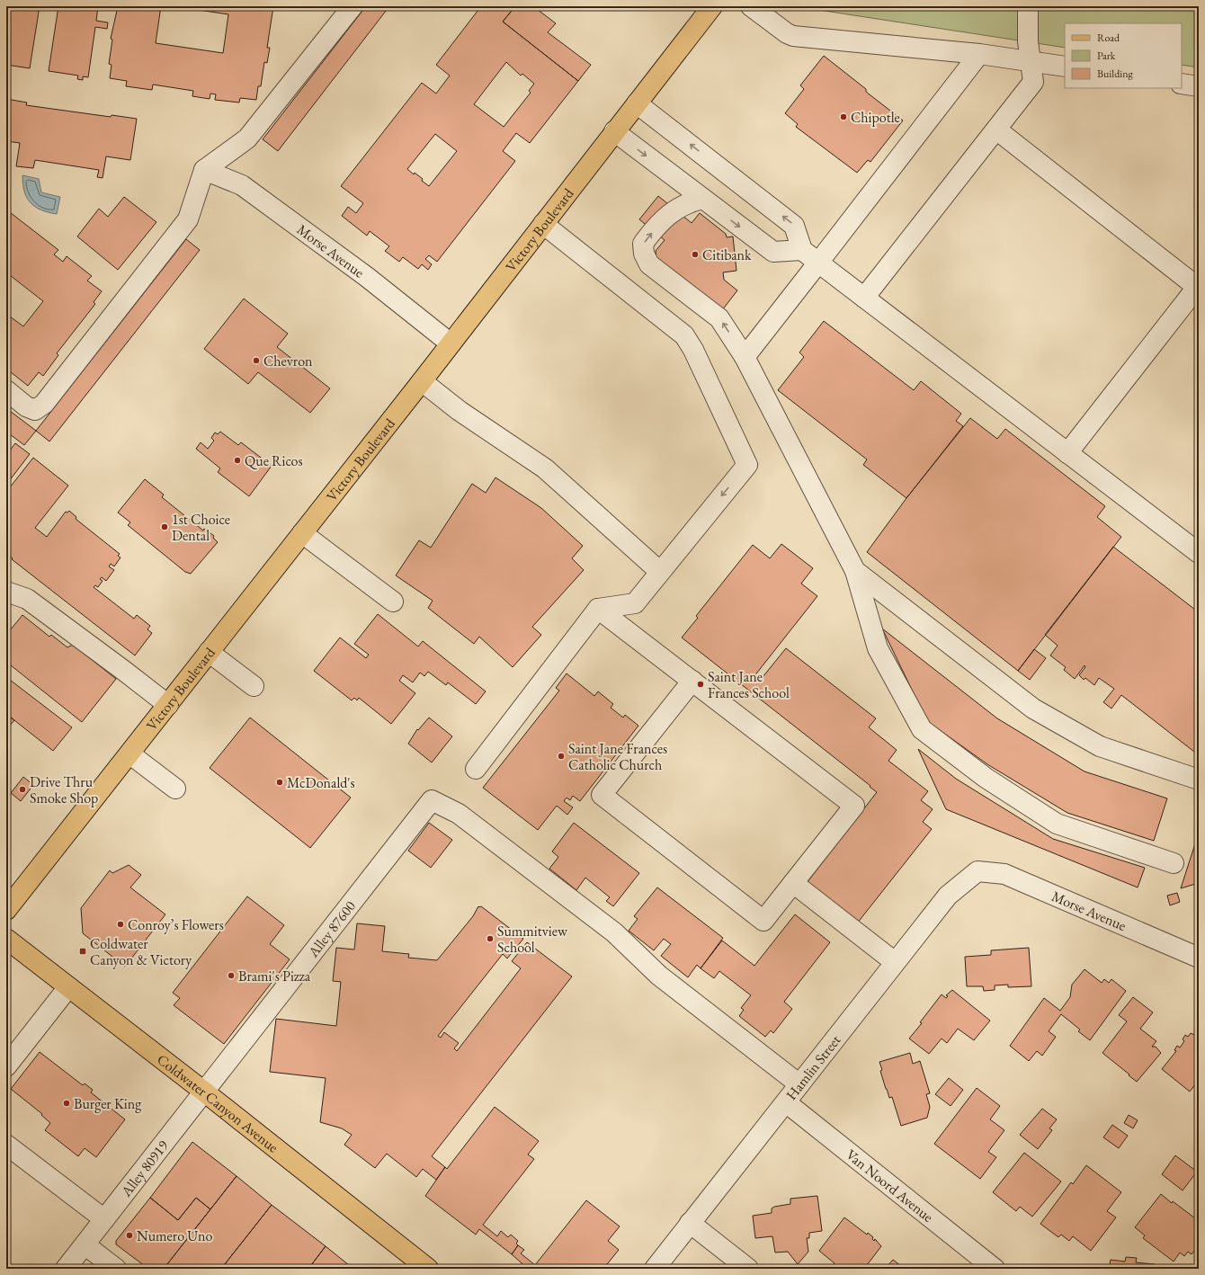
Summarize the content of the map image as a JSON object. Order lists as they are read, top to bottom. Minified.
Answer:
{"streets":{"main road":["Victory Boulevard","Coldwater Canyon Avenue"],"street":["Morse Avenue","Alley 87600","Hamlin Street","Alley 80919","Van Noord Avenue"]},"crossings":[["Victory Boulevard","Morse Avenue"],["Morse Avenue","Hamlin Street"],["Alley 87600","Hamlin Street"],["Alley 87600","Coldwater Canyon Avenue"],["Alley 87600","Alley 80919"],["Hamlin Street","Van Noord Avenue"],["Coldwater Canyon Avenue","Alley 80919"]],"places":{"other":["Chipotle","Citibank","Chevron","Que Ricos","1st Choice Dental","Saint Jane Frances School","Saint Jane Frances Catholic Church","McDonald's","Drive Thru Smoke Shop","Conroy’s Flowers","Summitview School","Brami's Pizza","Burger King","Numero Uno"],"transit":["Coldwater Canyon & Victory"]},"legend":["Road","Park","Building"]}
